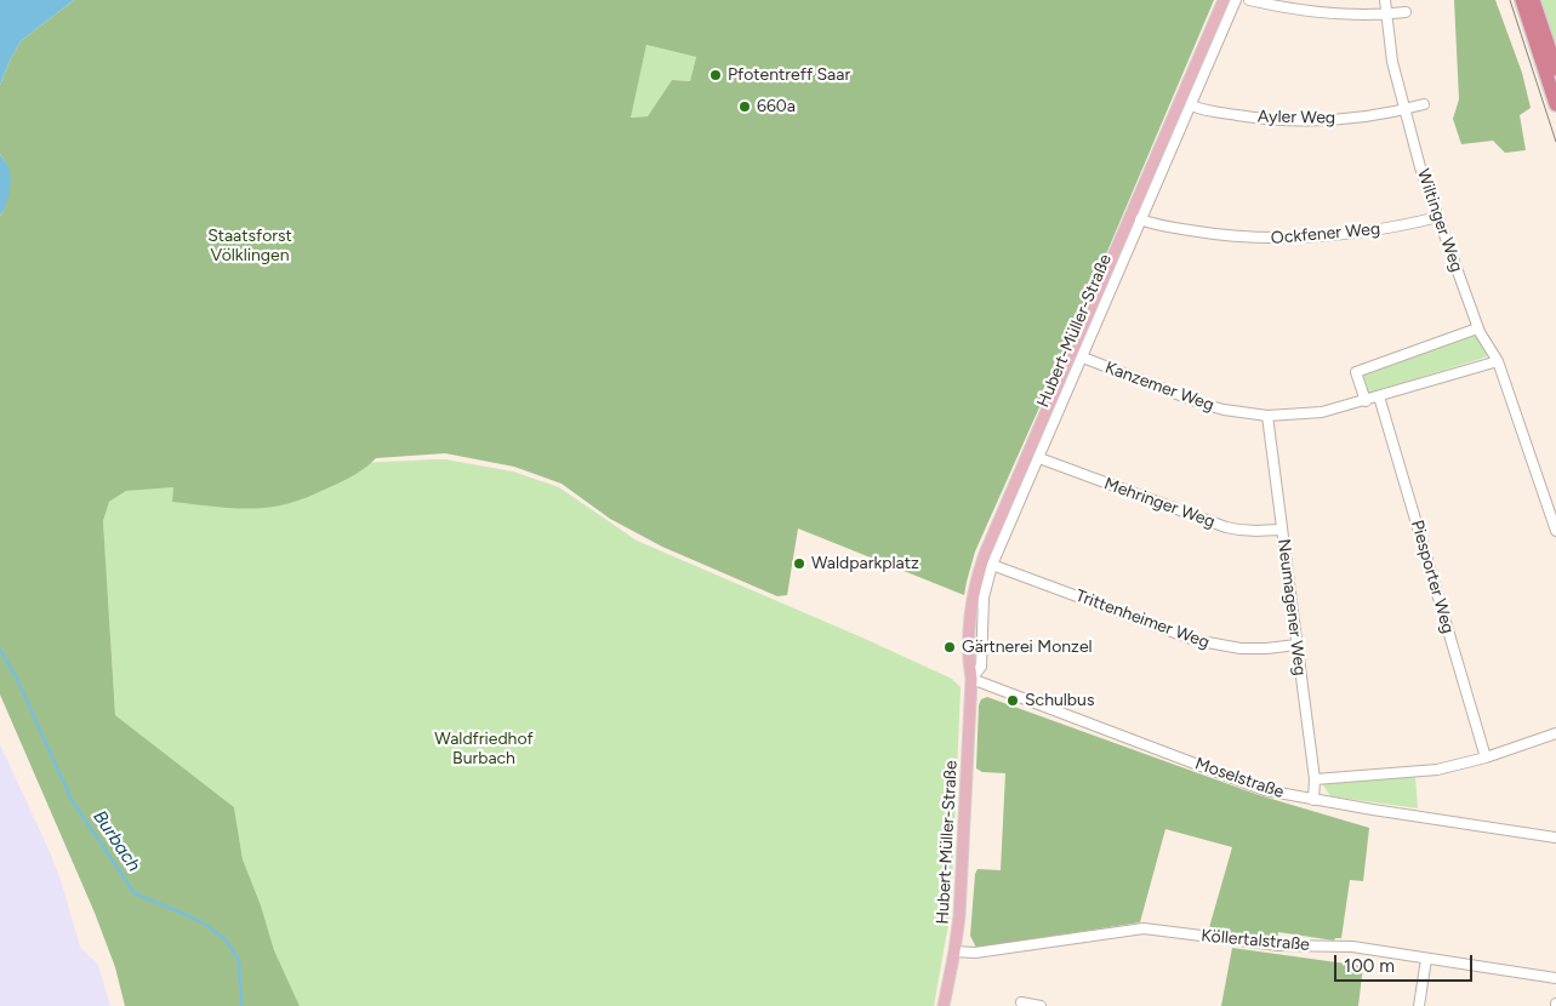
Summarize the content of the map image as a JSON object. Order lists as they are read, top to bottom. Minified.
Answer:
{"streets":{"main road":["Hubert-Müller-Straße"],"street":["Ayler Weg","Wiltinger Weg","Ockfener Weg","Kanzemer Weg","Mehringer Weg","Piesporter Weg","Neumagener Weg","Trittenheimer Weg","Moselstraße","Köllertalstraße"]},"crossings":[["Ayler Weg","Wiltinger Weg"],["Ayler Weg","Hubert-Müller-Straße"],["Wiltinger Weg","Ockfener Weg"],["Wiltinger Weg","Kanzemer Weg"],["Ockfener Weg","Hubert-Müller-Straße"],["Hubert-Müller-Straße","Kanzemer Weg"],["Hubert-Müller-Straße","Mehringer Weg"],["Hubert-Müller-Straße","Trittenheimer Weg"],["Hubert-Müller-Straße","Moselstraße"],["Hubert-Müller-Straße","Köllertalstraße"],["Kanzemer Weg","Piesporter Weg"],["Kanzemer Weg","Neumagener Weg"],["Mehringer Weg","Neumagener Weg"],["Neumagener Weg","Trittenheimer Weg"],["Neumagener Weg","Moselstraße"]],"water":["Burbach"],"parks":["Staatsforst Völklingen","Waldfriedhof Burbach"],"places":["Pfotentreff Saar","660a","Waldparkplatz","Gärtnerei Monzel","Schulbus"],"scale_bar":"100 m"}
